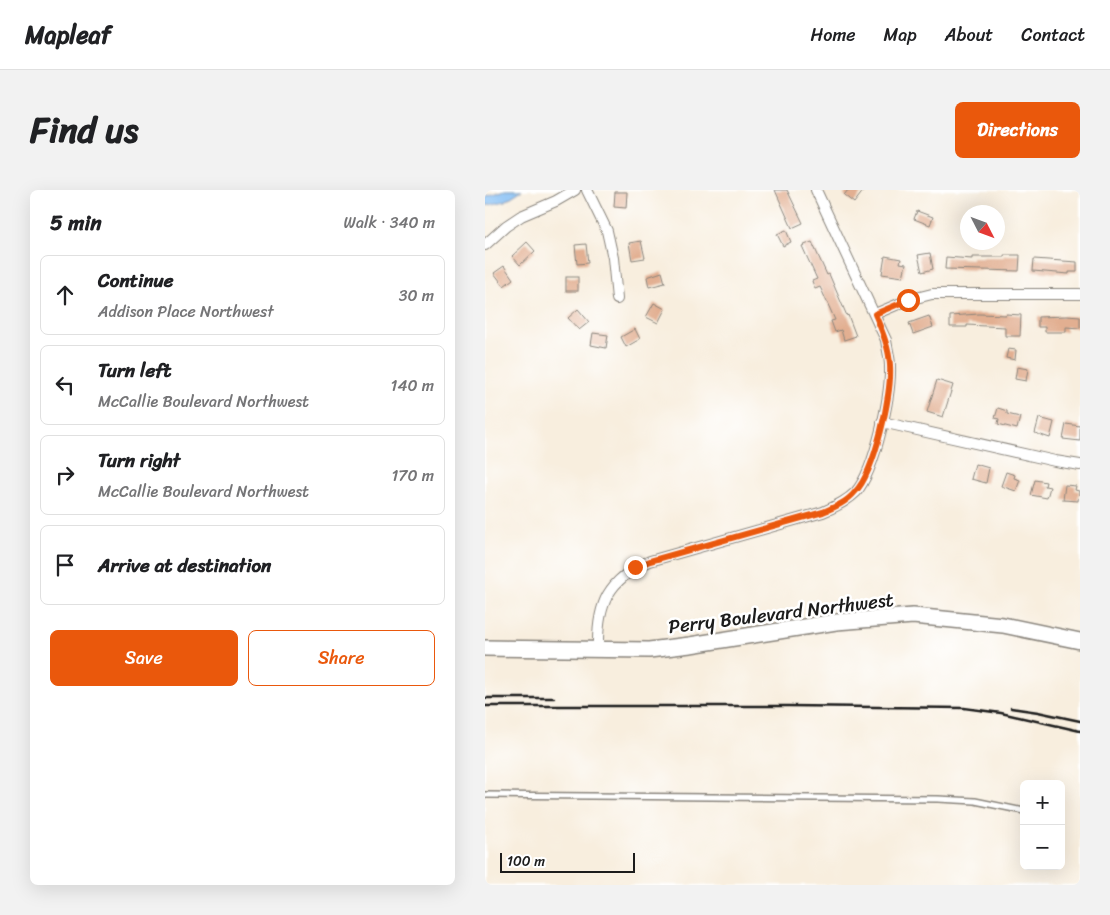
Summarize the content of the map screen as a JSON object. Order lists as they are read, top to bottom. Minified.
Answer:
{"streets":{"street":["Perry Boulevard Northwest"]},"scale_bar":"100 m","north":"bottom right","page":{"header":"Mapleaf","nav":["Home","Map","About","Contact"],"title":"Find us","buttons":["Directions",["Save","Share"]],"heading":["5 min","Walk · 340 m"],"list":[["Continue","Addison Place Northwest","30 m"],["Turn left","McCallie Boulevard Northwest","140 m"],["Turn right","McCallie Boulevard Northwest","170 m"],"Arrive at destination"],"map_buttons":["+","−"],"scale":"100 m"}}
